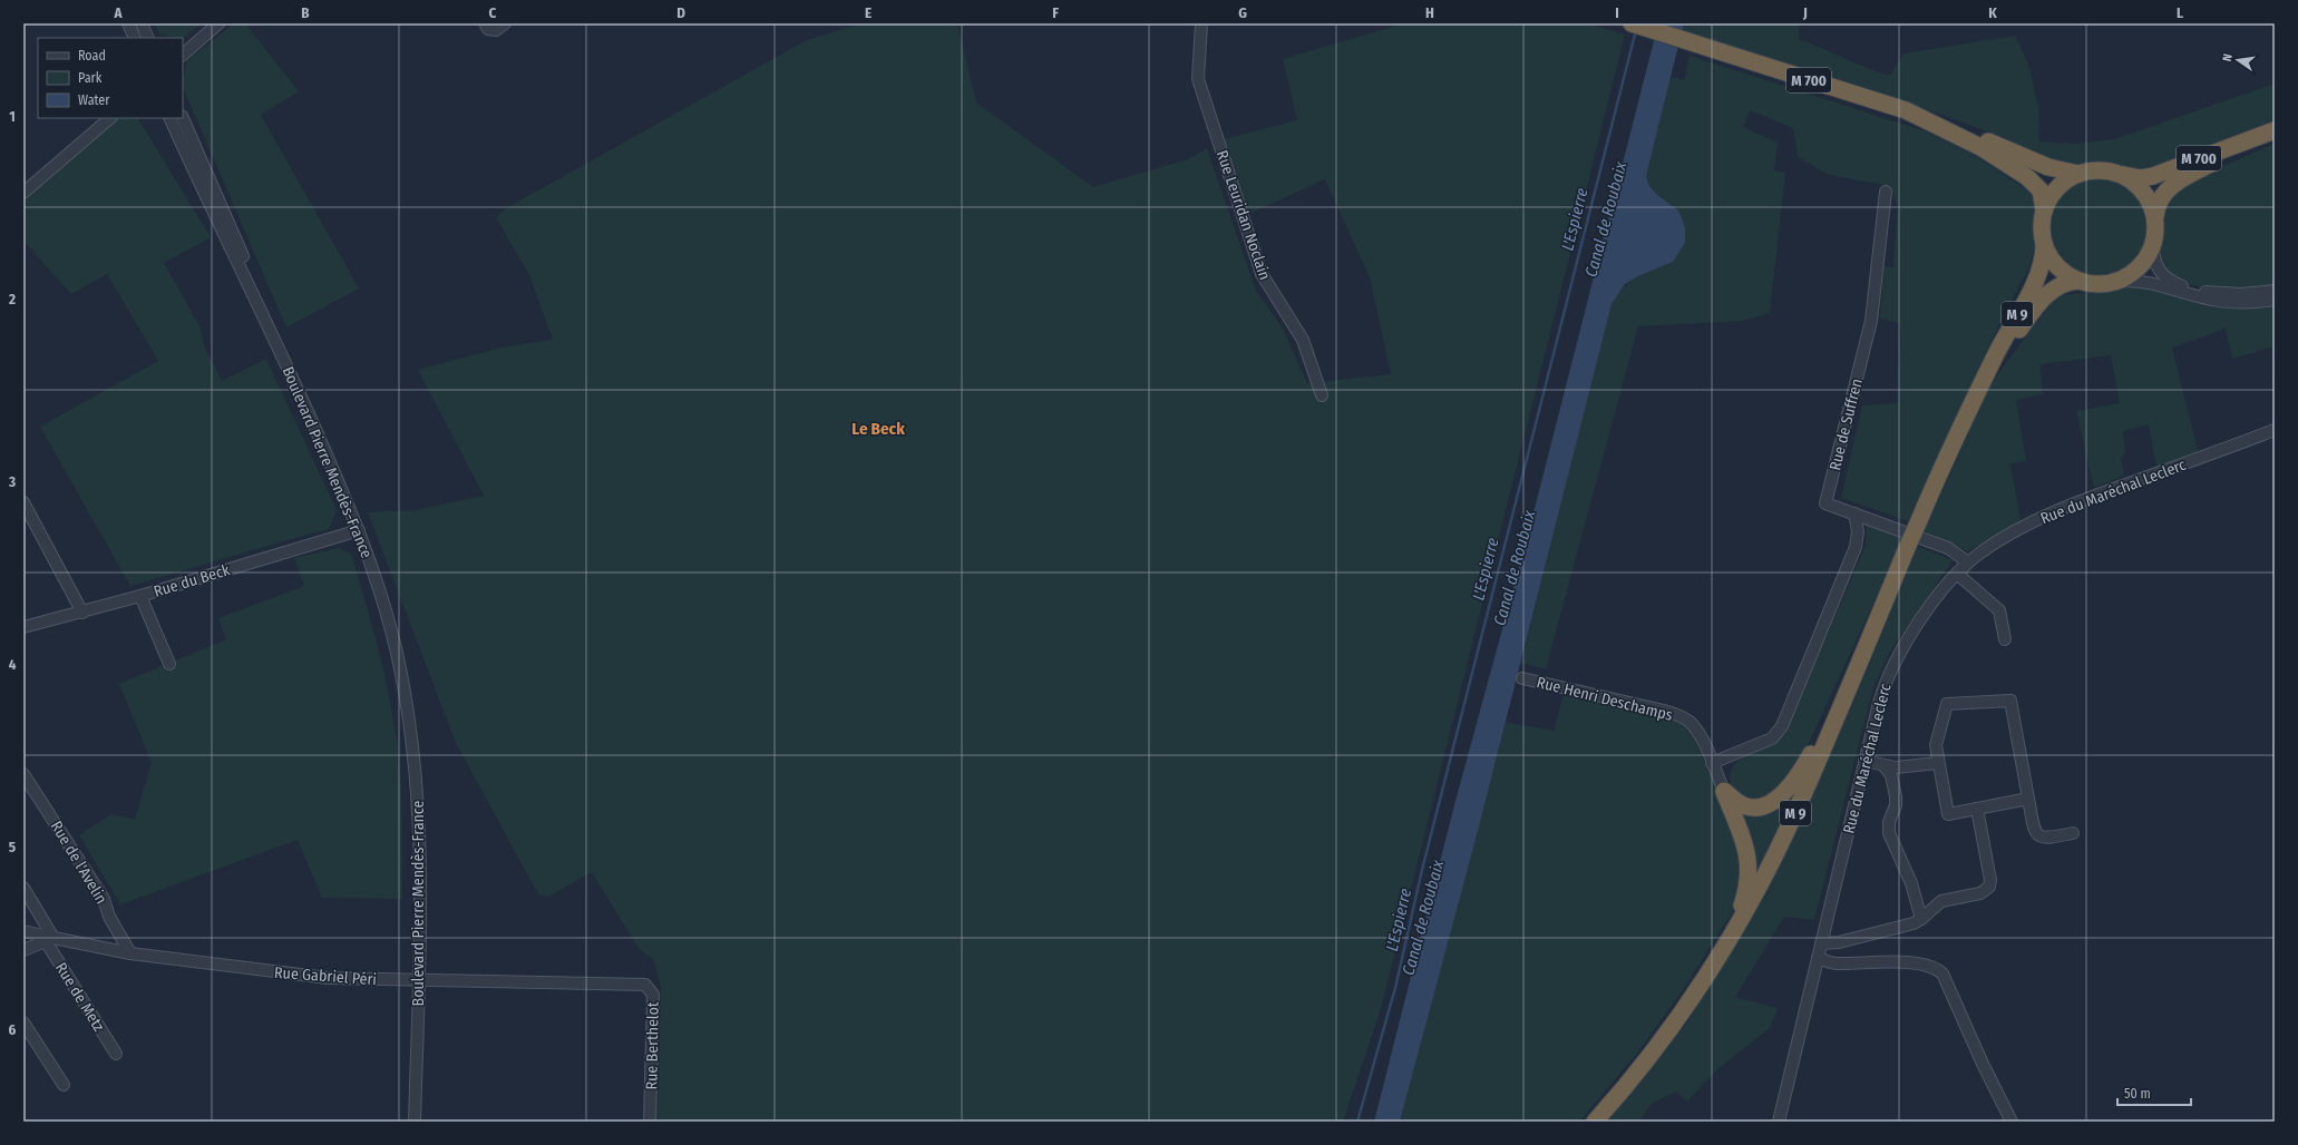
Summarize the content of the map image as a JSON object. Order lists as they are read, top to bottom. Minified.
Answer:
{"streets":{"highway":["M 700","M 9"],"street":["Rue Leuridan Noclain","Rue de Suffren","Boulevard Pierre Mendès-France","Rue du Maréchal Leclerc","Rue du Beck","Rue Henri Deschamps","Rue de l'Avelin","Rue Gabriel Péri","Rue de Metz","Rue Berthelot"]},"crossings":[["M 700","M 9"],["Rue de Suffren","Rue du Maréchal Leclerc"],["Boulevard Pierre Mendès-France","Rue du Beck"],["Boulevard Pierre Mendès-France","Rue Gabriel Péri"],["Rue de l'Avelin","Rue Gabriel Péri"],["Rue Gabriel Péri","Rue de Metz"],["Rue Gabriel Péri","Rue Berthelot"]],"districts":["Le Beck"],"water":["L'Espierre","Canal de Roubaix"],"legend":["Road","Park","Water"],"scale_bar":"50 m","north":"left","grid":{"columns":["A","B","C","D","E","F","G","H","I","J","K","L"],"rows":["1","2","3","4","5","6"]}}
